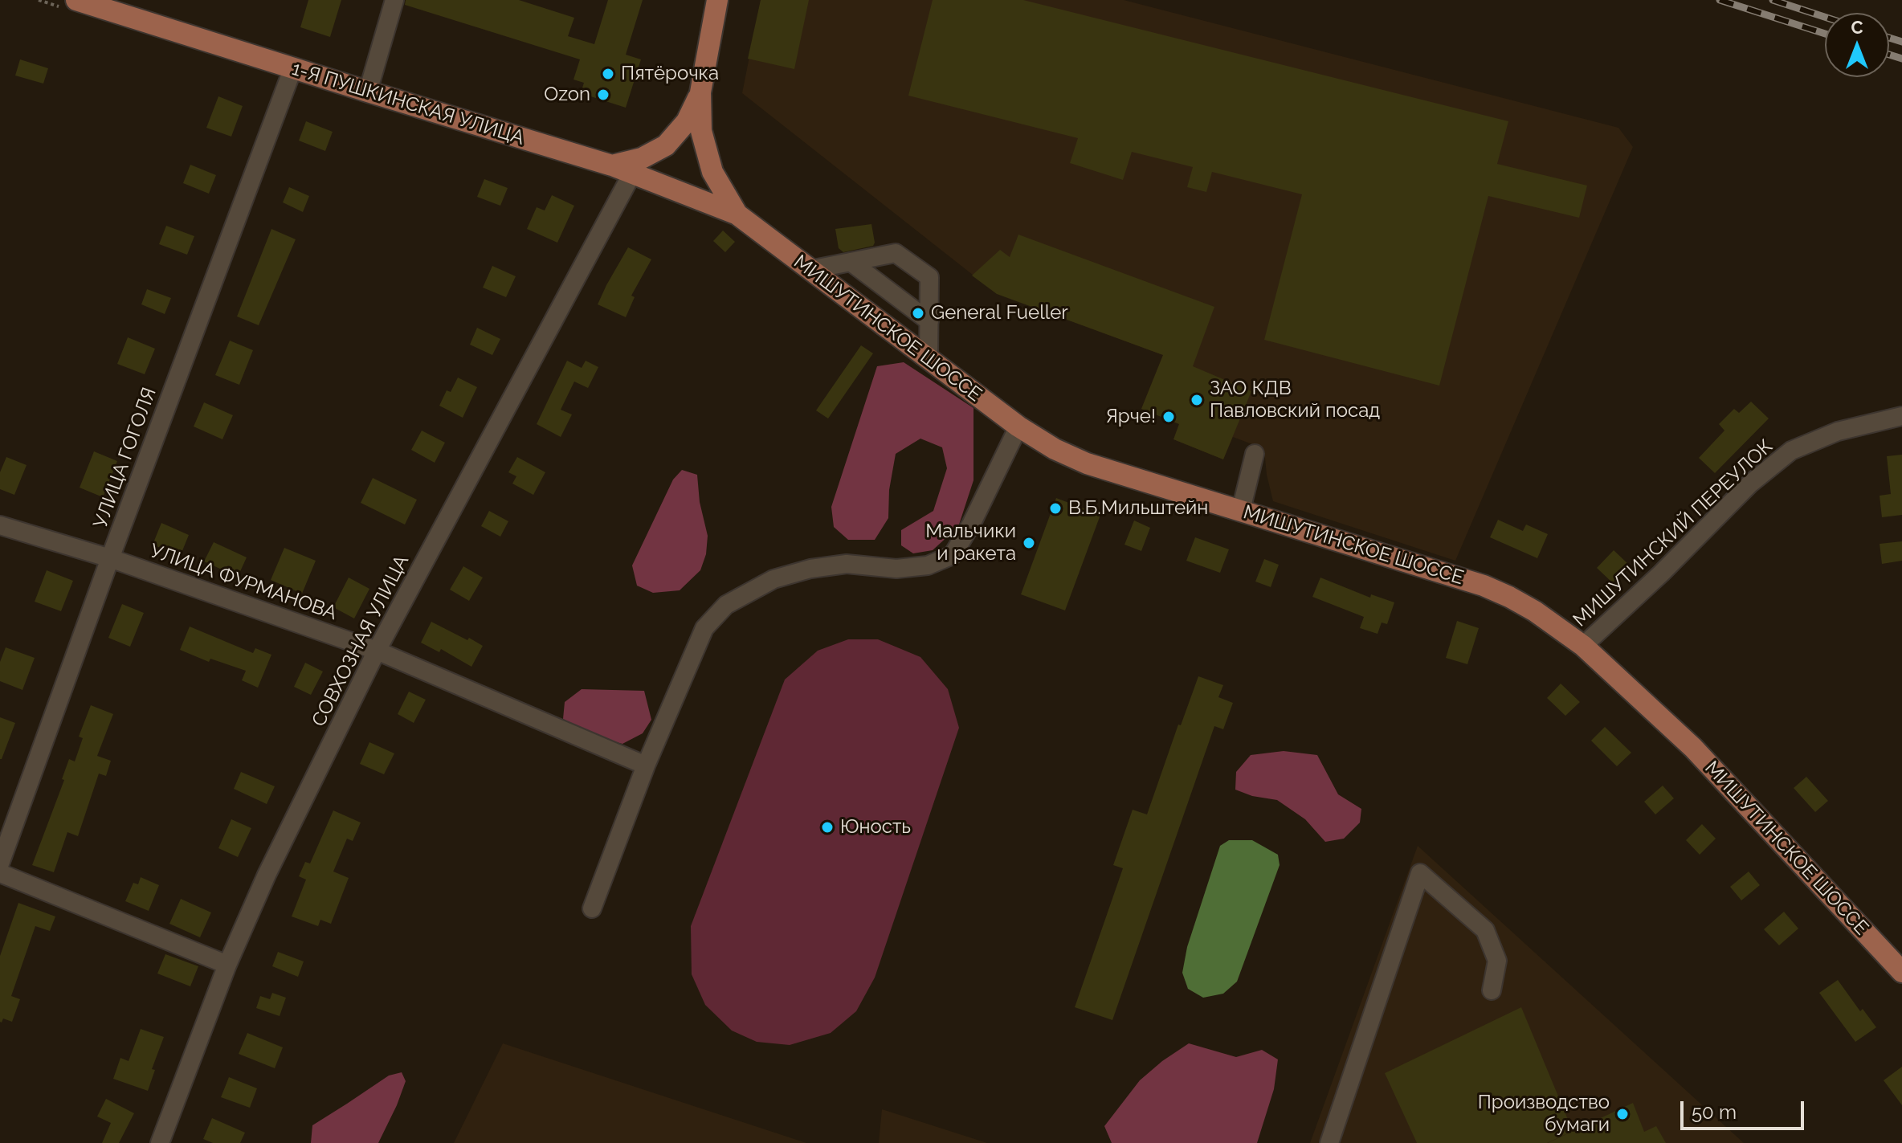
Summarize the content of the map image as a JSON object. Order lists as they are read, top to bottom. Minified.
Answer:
{"streets":{"main road":["1-Я ПУШКИНСКАЯ УЛИЦА","МИШУТИНСКОЕ ШОССЕ"],"street":["УЛИЦА ГОГОЛЯ","МИШУТИНСКИЙ ПЕРЕУЛОК","УЛИЦА ФУРМАНОВА","СОВХОЗНАЯ УЛИЦА"]},"crossings":[["1-Я ПУШКИНСКАЯ УЛИЦА","МИШУТИНСКОЕ ШОССЕ"],["1-Я ПУШКИНСКАЯ УЛИЦА","УЛИЦА ГОГОЛЯ"],["1-Я ПУШКИНСКАЯ УЛИЦА","СОВХОЗНАЯ УЛИЦА"],["МИШУТИНСКОЕ ШОССЕ","МИШУТИНСКИЙ ПЕРЕУЛОК"],["УЛИЦА ГОГОЛЯ","УЛИЦА ФУРМАНОВА"],["УЛИЦА ФУРМАНОВА","СОВХОЗНАЯ УЛИЦА"]],"places":["Пятёрочка","Ozon","General Fueller","ЗАО КДВ Павловский посад","Ярче!","В.Б.Мильштейн","Мальчики и ракета","Юность","Производство бумаги"],"scale_bar":"50 m","north":"top"}
